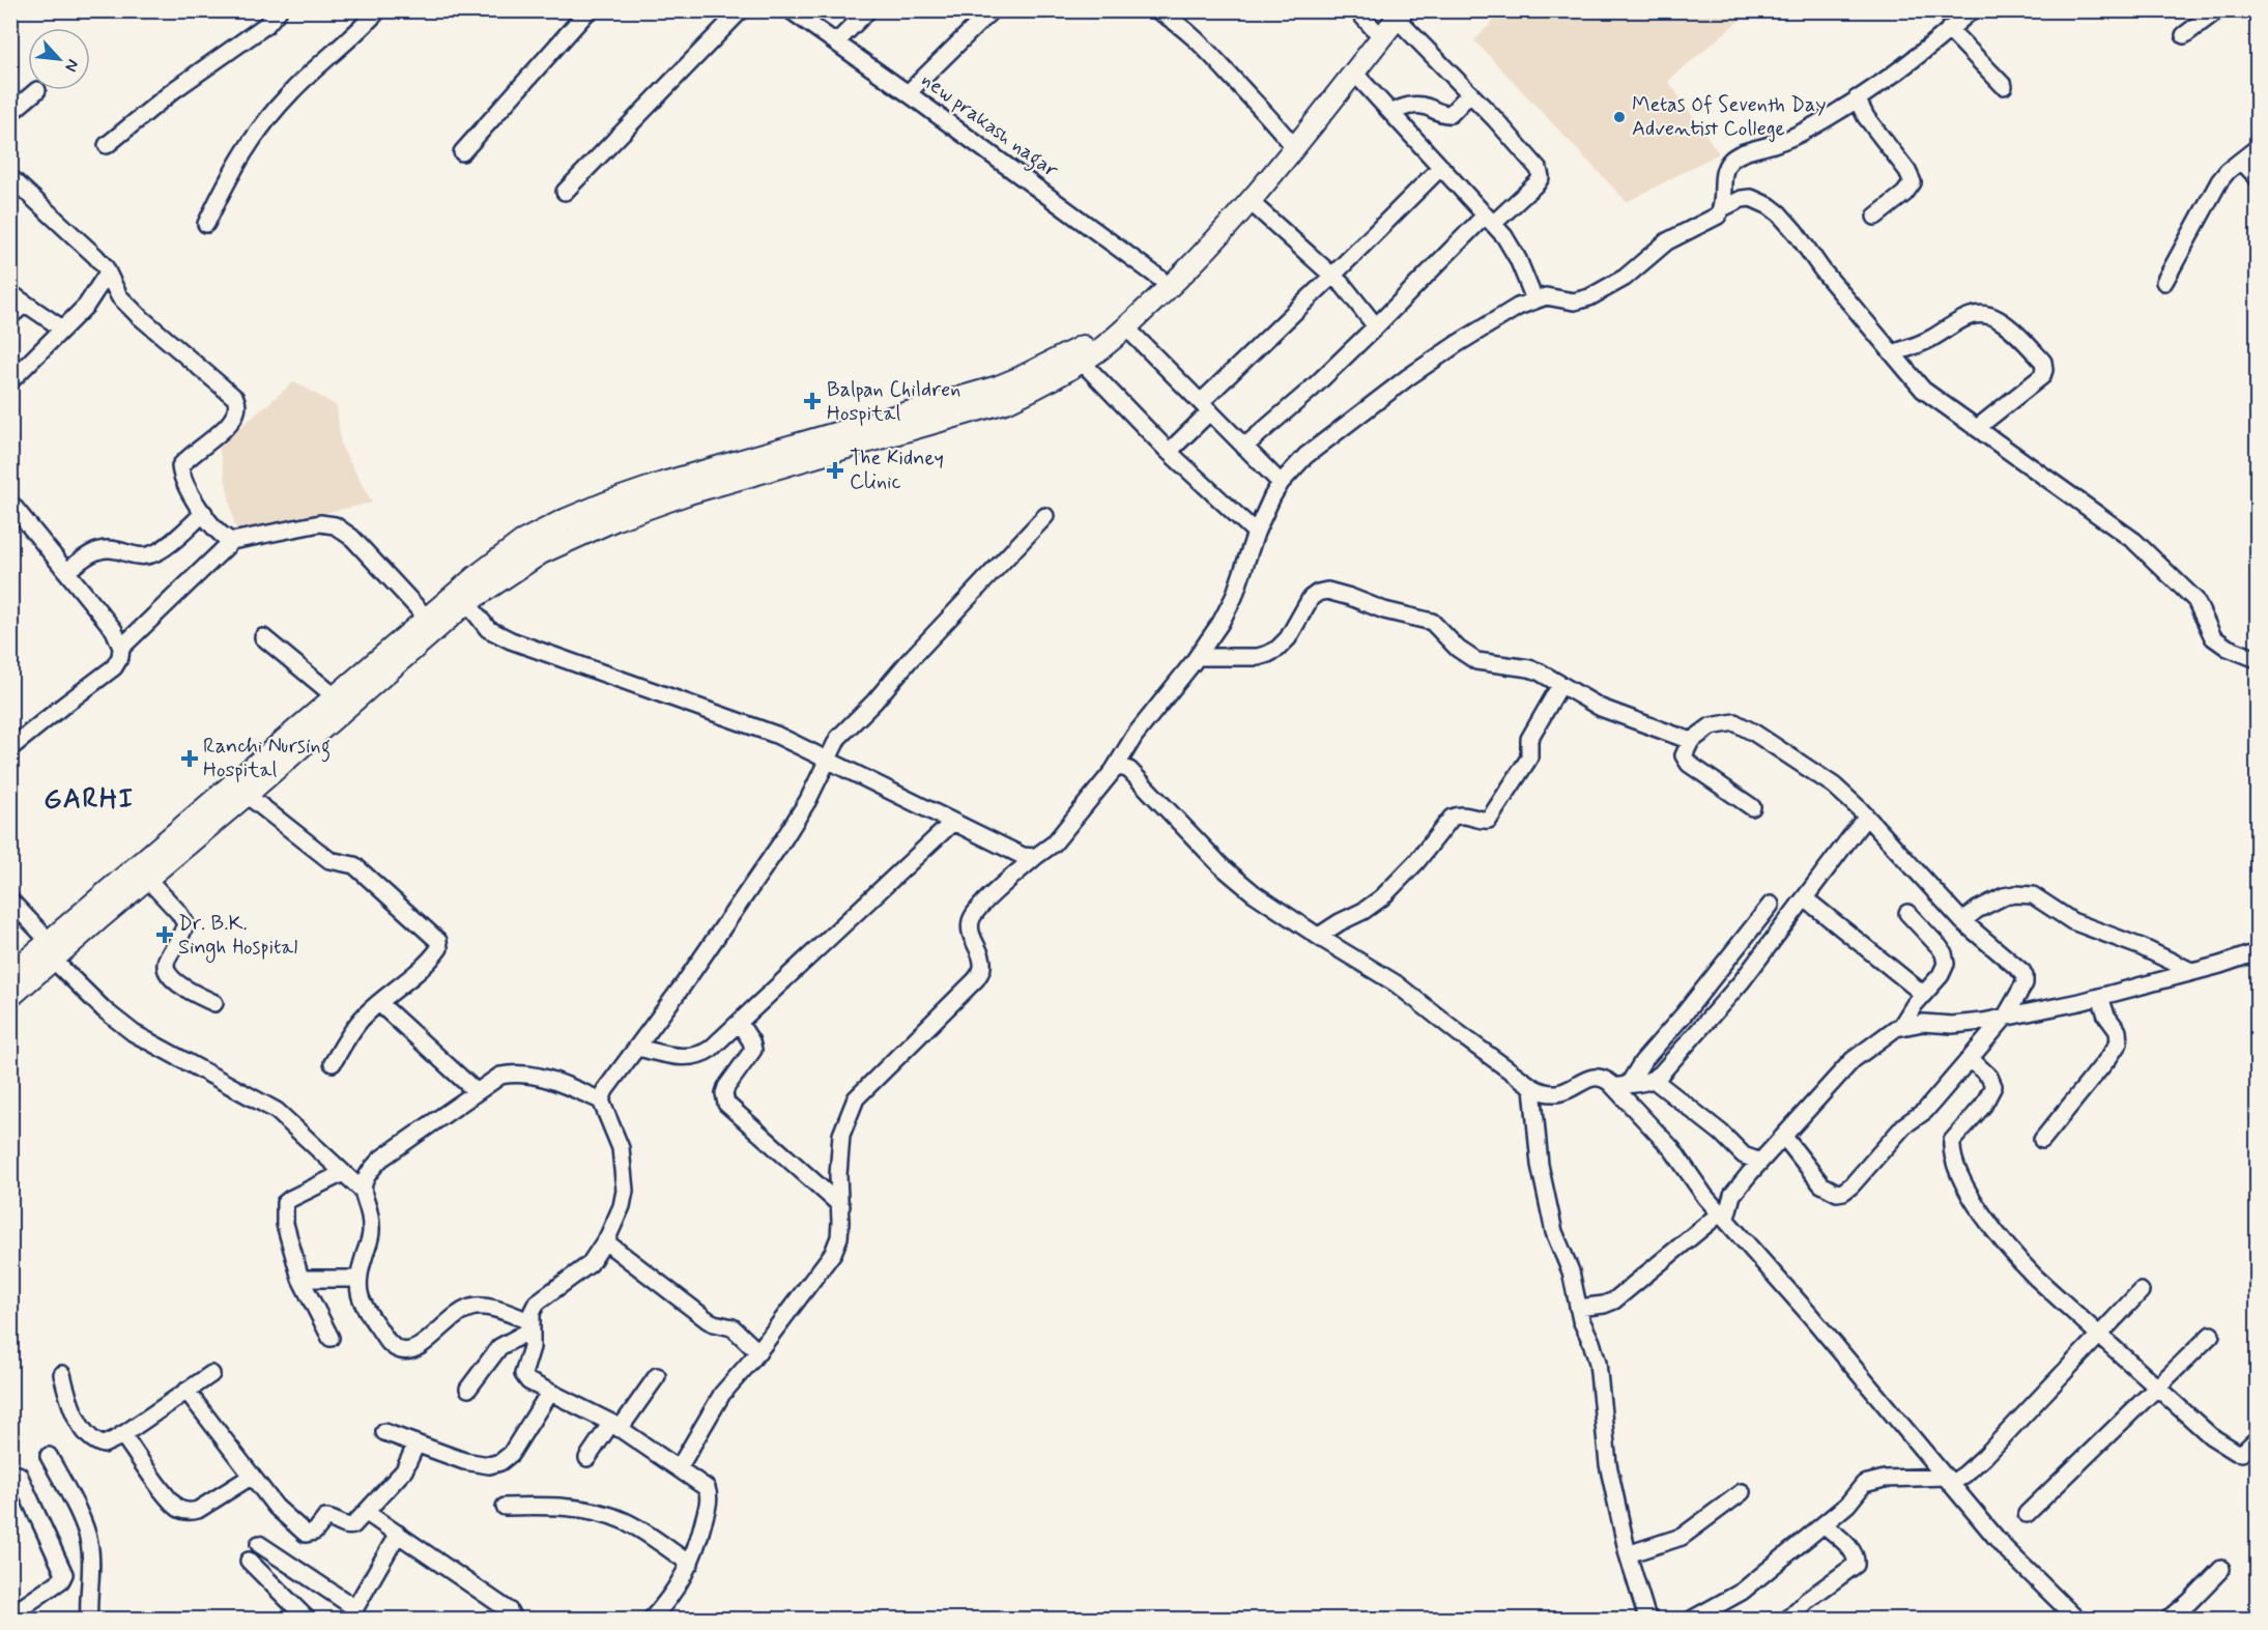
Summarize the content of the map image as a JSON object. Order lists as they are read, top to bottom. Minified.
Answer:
{"streets":{"street":["new prakash nagar"]},"districts":["GARHI"],"places":{"other":["Metas Of Seventh Day Adventist College"],"health":["Balpan Children Hospital","The Kidney Clinic","Ranchi Nursing Hospital","Dr. B.K. Singh Hospital"]},"north":"bottom right"}
